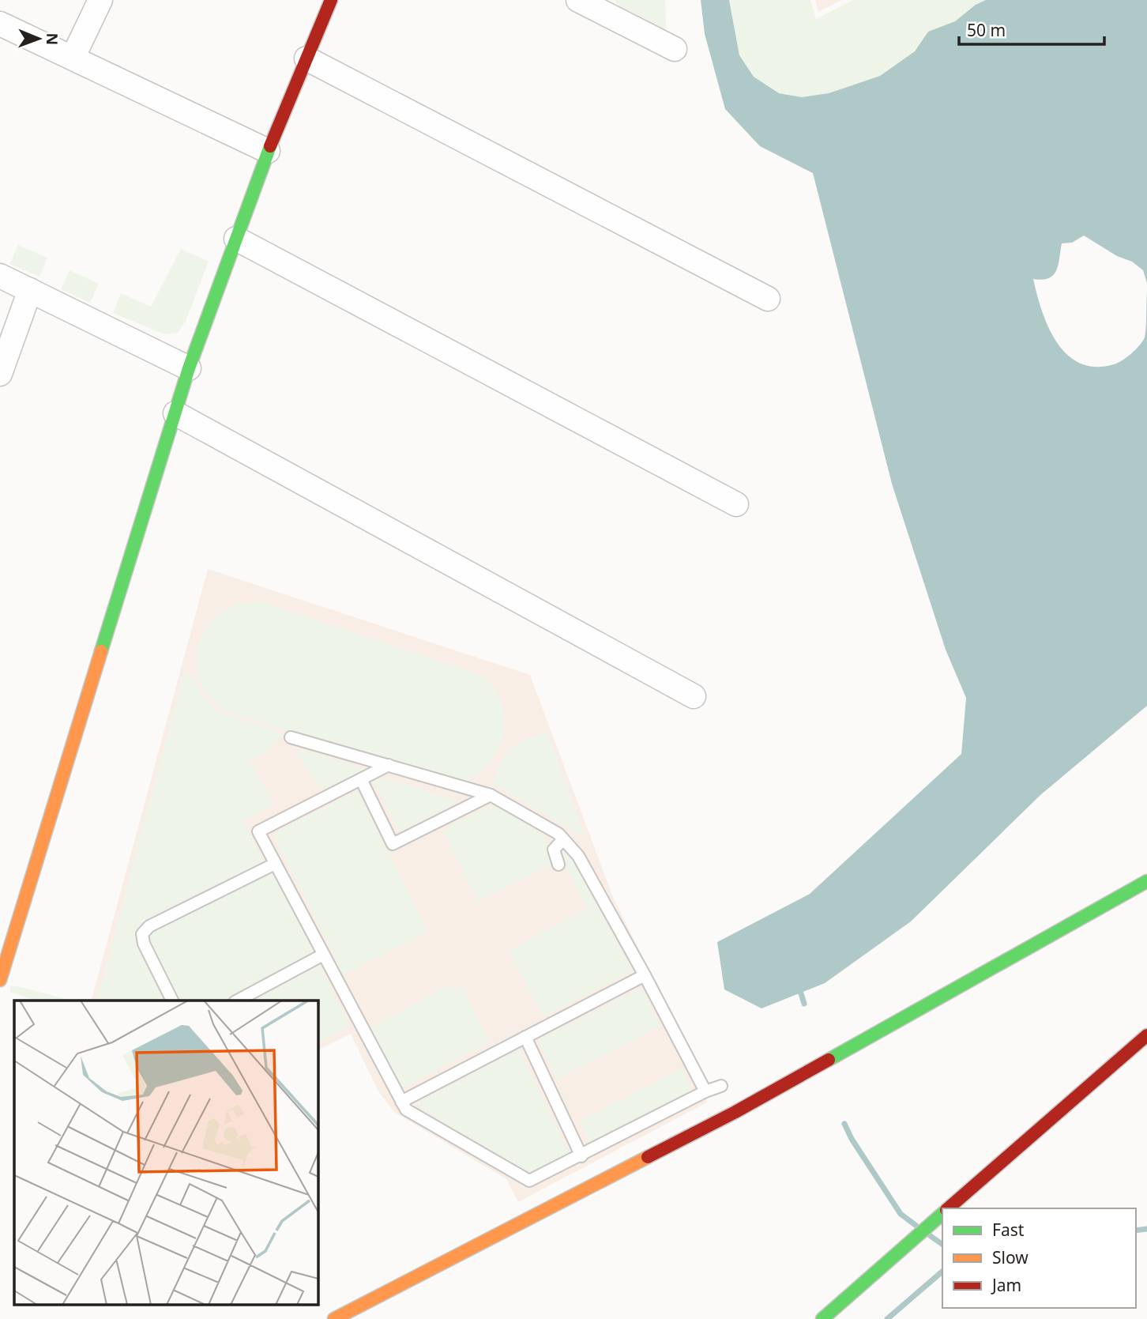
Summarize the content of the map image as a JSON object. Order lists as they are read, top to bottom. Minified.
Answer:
{"legend":["Fast","Slow","Jam"],"scale_bar":"50 m","north":"right"}
